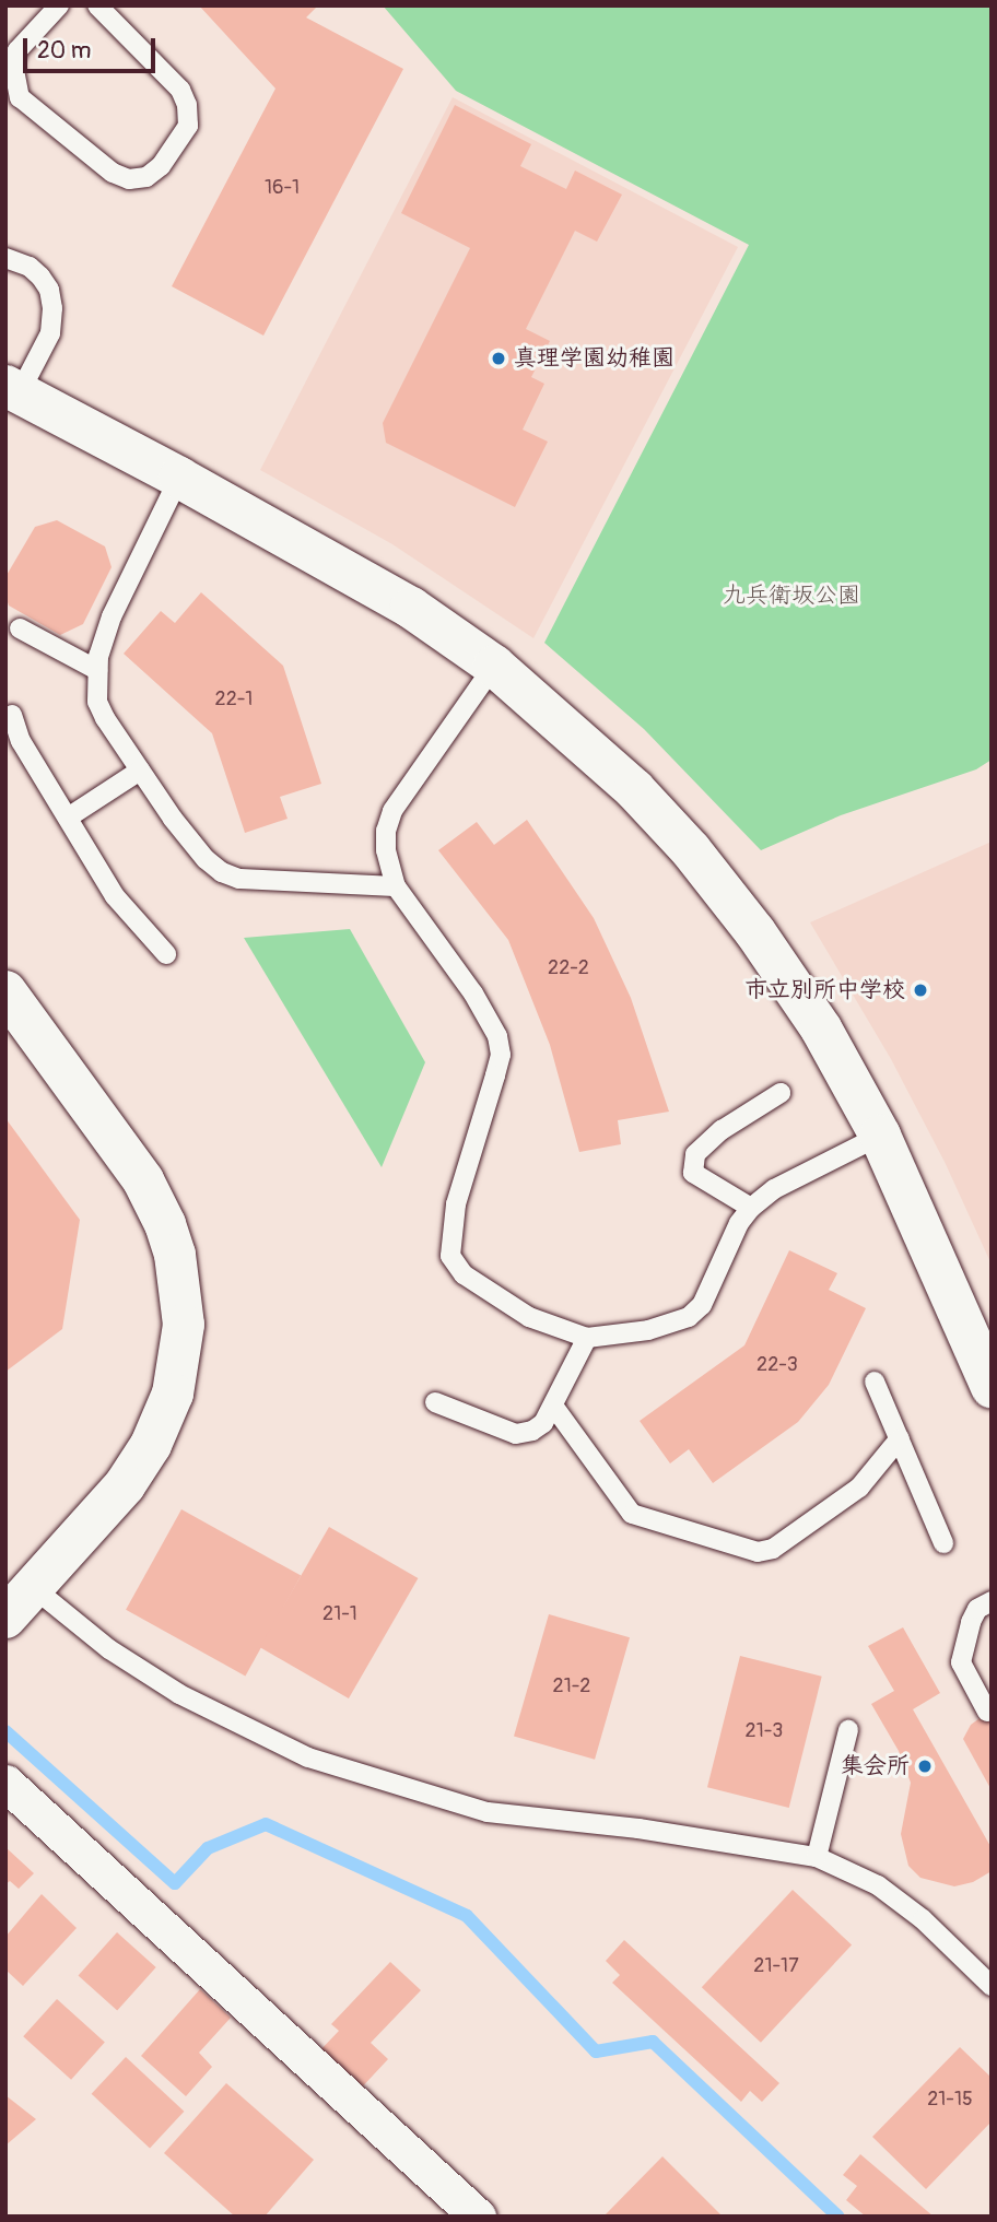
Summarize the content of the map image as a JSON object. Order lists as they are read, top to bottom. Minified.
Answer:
{"parks":["九兵衛坂公園"],"places":["真理学園幼稚園","市立別所中学校","集会所"],"house_numbers":["16-1","22-1","22-2","22-3","21-1","21-2","21-3","21-17","21-15"],"scale_bar":"20 m"}
